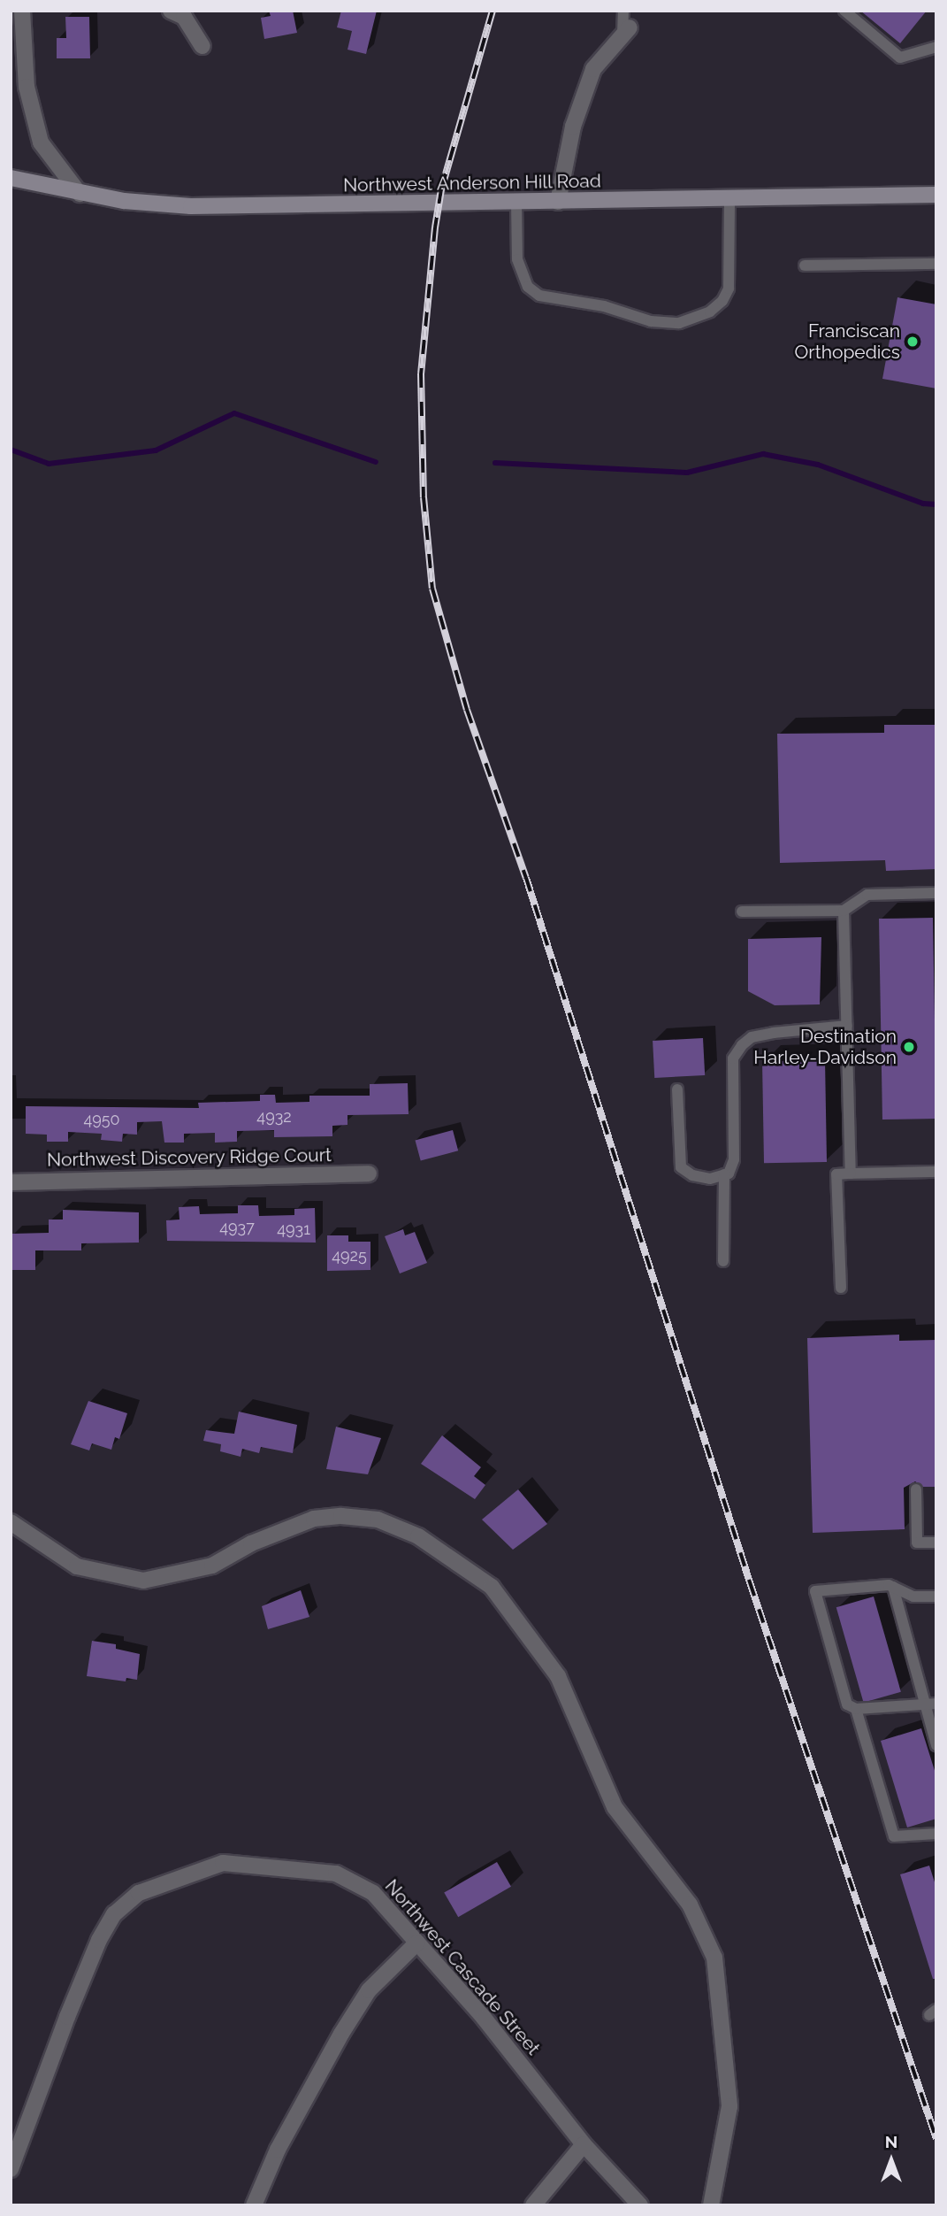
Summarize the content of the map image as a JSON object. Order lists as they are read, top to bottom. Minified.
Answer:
{"streets":{"main road":["Northwest Anderson Hill Road"],"street":["Northwest Discovery Ridge Court","Northwest Cascade Street"]},"places":["Franciscan Orthopedics","Destination Harley-Davidson"],"house_numbers":["4932","4950","4937","4931","4925"],"north":"top"}
